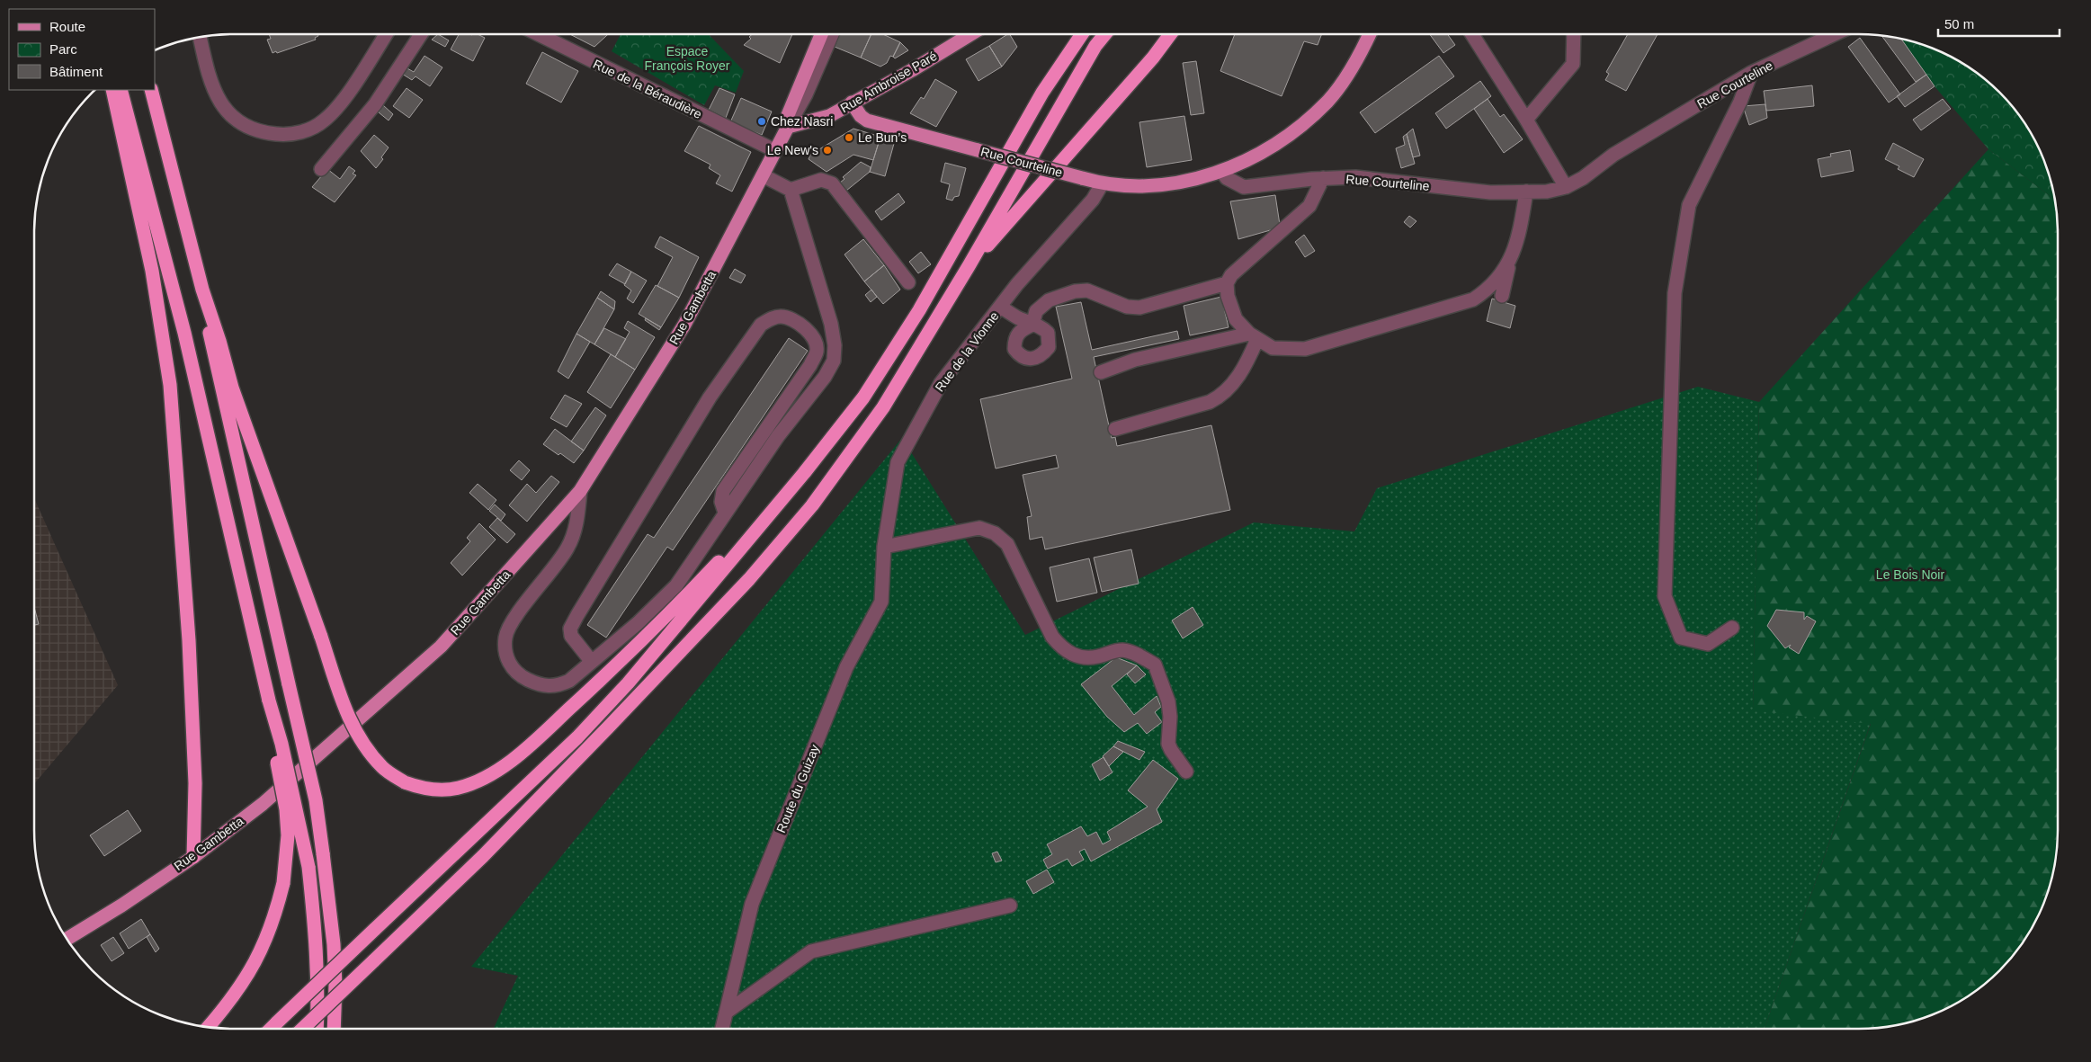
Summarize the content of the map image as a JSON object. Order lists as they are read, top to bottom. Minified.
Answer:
{"streets":{"main road":["Rue Ambroise Paré","Rue Courteline","Rue Gambetta"],"street":["Rue de la Béraudière","Rue de la Vionne","Route du Guizay"]},"crossings":[["Rue Ambroise Paré","Rue Courteline"],["Rue Ambroise Paré","Rue Gambetta"],["Rue Courteline","Rue de la Vionne"],["Rue de la Béraudière","Rue Gambetta"],["Rue de la Vionne","Route du Guizay"]],"parks":["Espace François Royer","Le Bois Noir"],"places":["Chez Nasri","Le Bun’s","Le New's"],"legend":["Route","Parc","Bâtiment"],"scale_bar":"50 m"}
